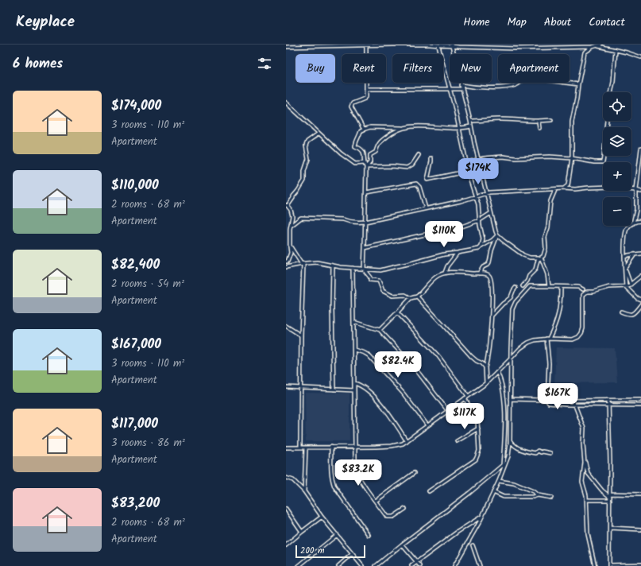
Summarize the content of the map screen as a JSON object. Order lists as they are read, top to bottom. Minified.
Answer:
{"scale_bar":"200 m","page":{"header":"Keyplace","nav":["Home","Map","About","Contact"],"heading":"6 homes","chip":["Buy","Rent","Filters","New","Apartment"],"list":[{"name":"$174,000","note":"3 rooms · 110 m² · Apartment"},{"name":"$110,000","note":"2 rooms · 68 m² · Apartment"},{"name":"$82,400","note":"2 rooms · 54 m² · Apartment"},{"name":"$167,000","note":"3 rooms · 110 m² · Apartment"},{"name":"$117,000","note":"3 rooms · 86 m² · Apartment"},{"name":"$83,200","note":"2 rooms · 68 m² · Apartment"}],"map_buttons":["+","−"],"price":["$174K","$110K","$82.4K","$167K","$117K","$83.2K"],"scale":"200 m"}}
